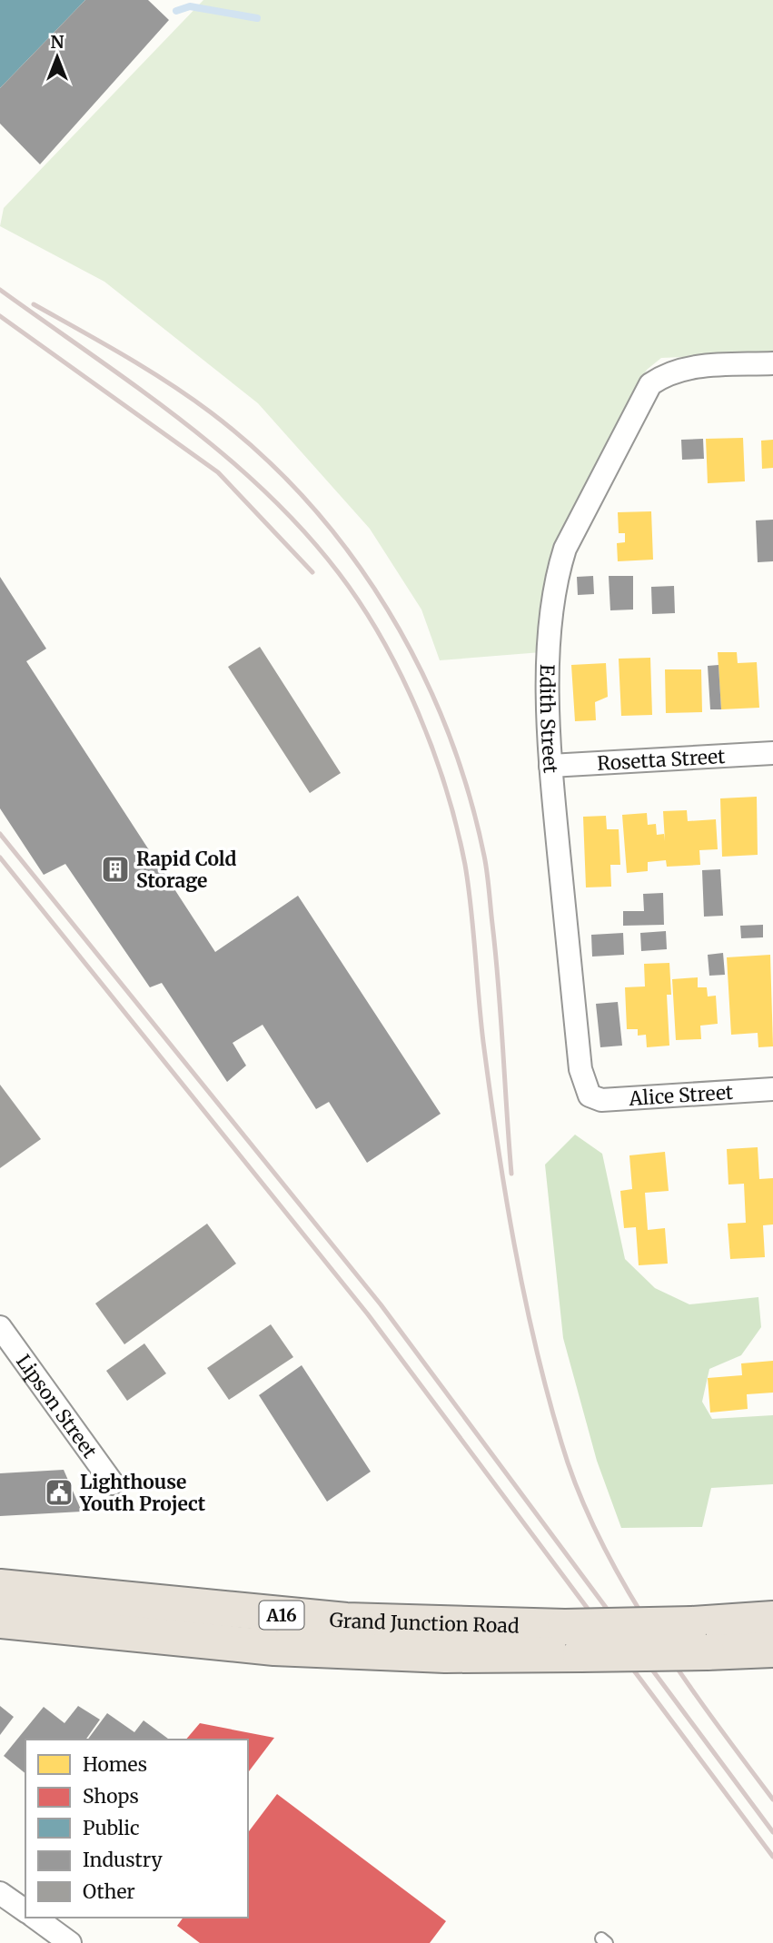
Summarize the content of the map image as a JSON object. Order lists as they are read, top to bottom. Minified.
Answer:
{"streets":{"highway":["A16","Grand Junction Road"],"street":["Edith Street","Rosetta Street","Alice Street","Lipson Street"]},"crossings":[["Edith Street","Rosetta Street"],["Edith Street","Alice Street"]],"places":{"building":["Rapid Cold Storage"],"public building":["Lighthouse Youth Project"]},"legend":["Homes","Shops","Public","Industry","Other"],"north":"top"}
